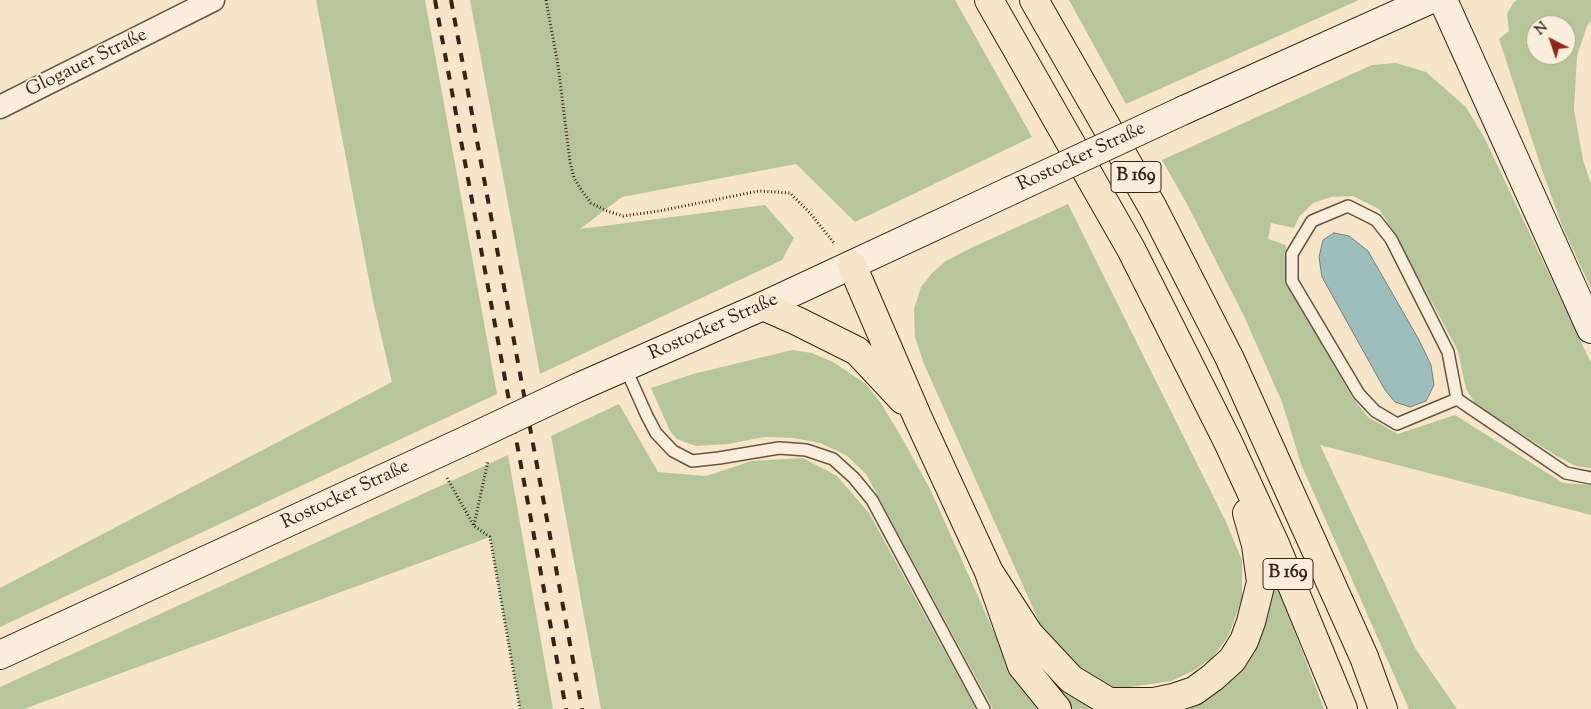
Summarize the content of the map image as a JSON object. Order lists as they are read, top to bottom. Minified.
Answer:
{"streets":{"highway":["B 169"],"street":["Glogauer Straße","Rostocker Straße"]},"north":"top left"}
